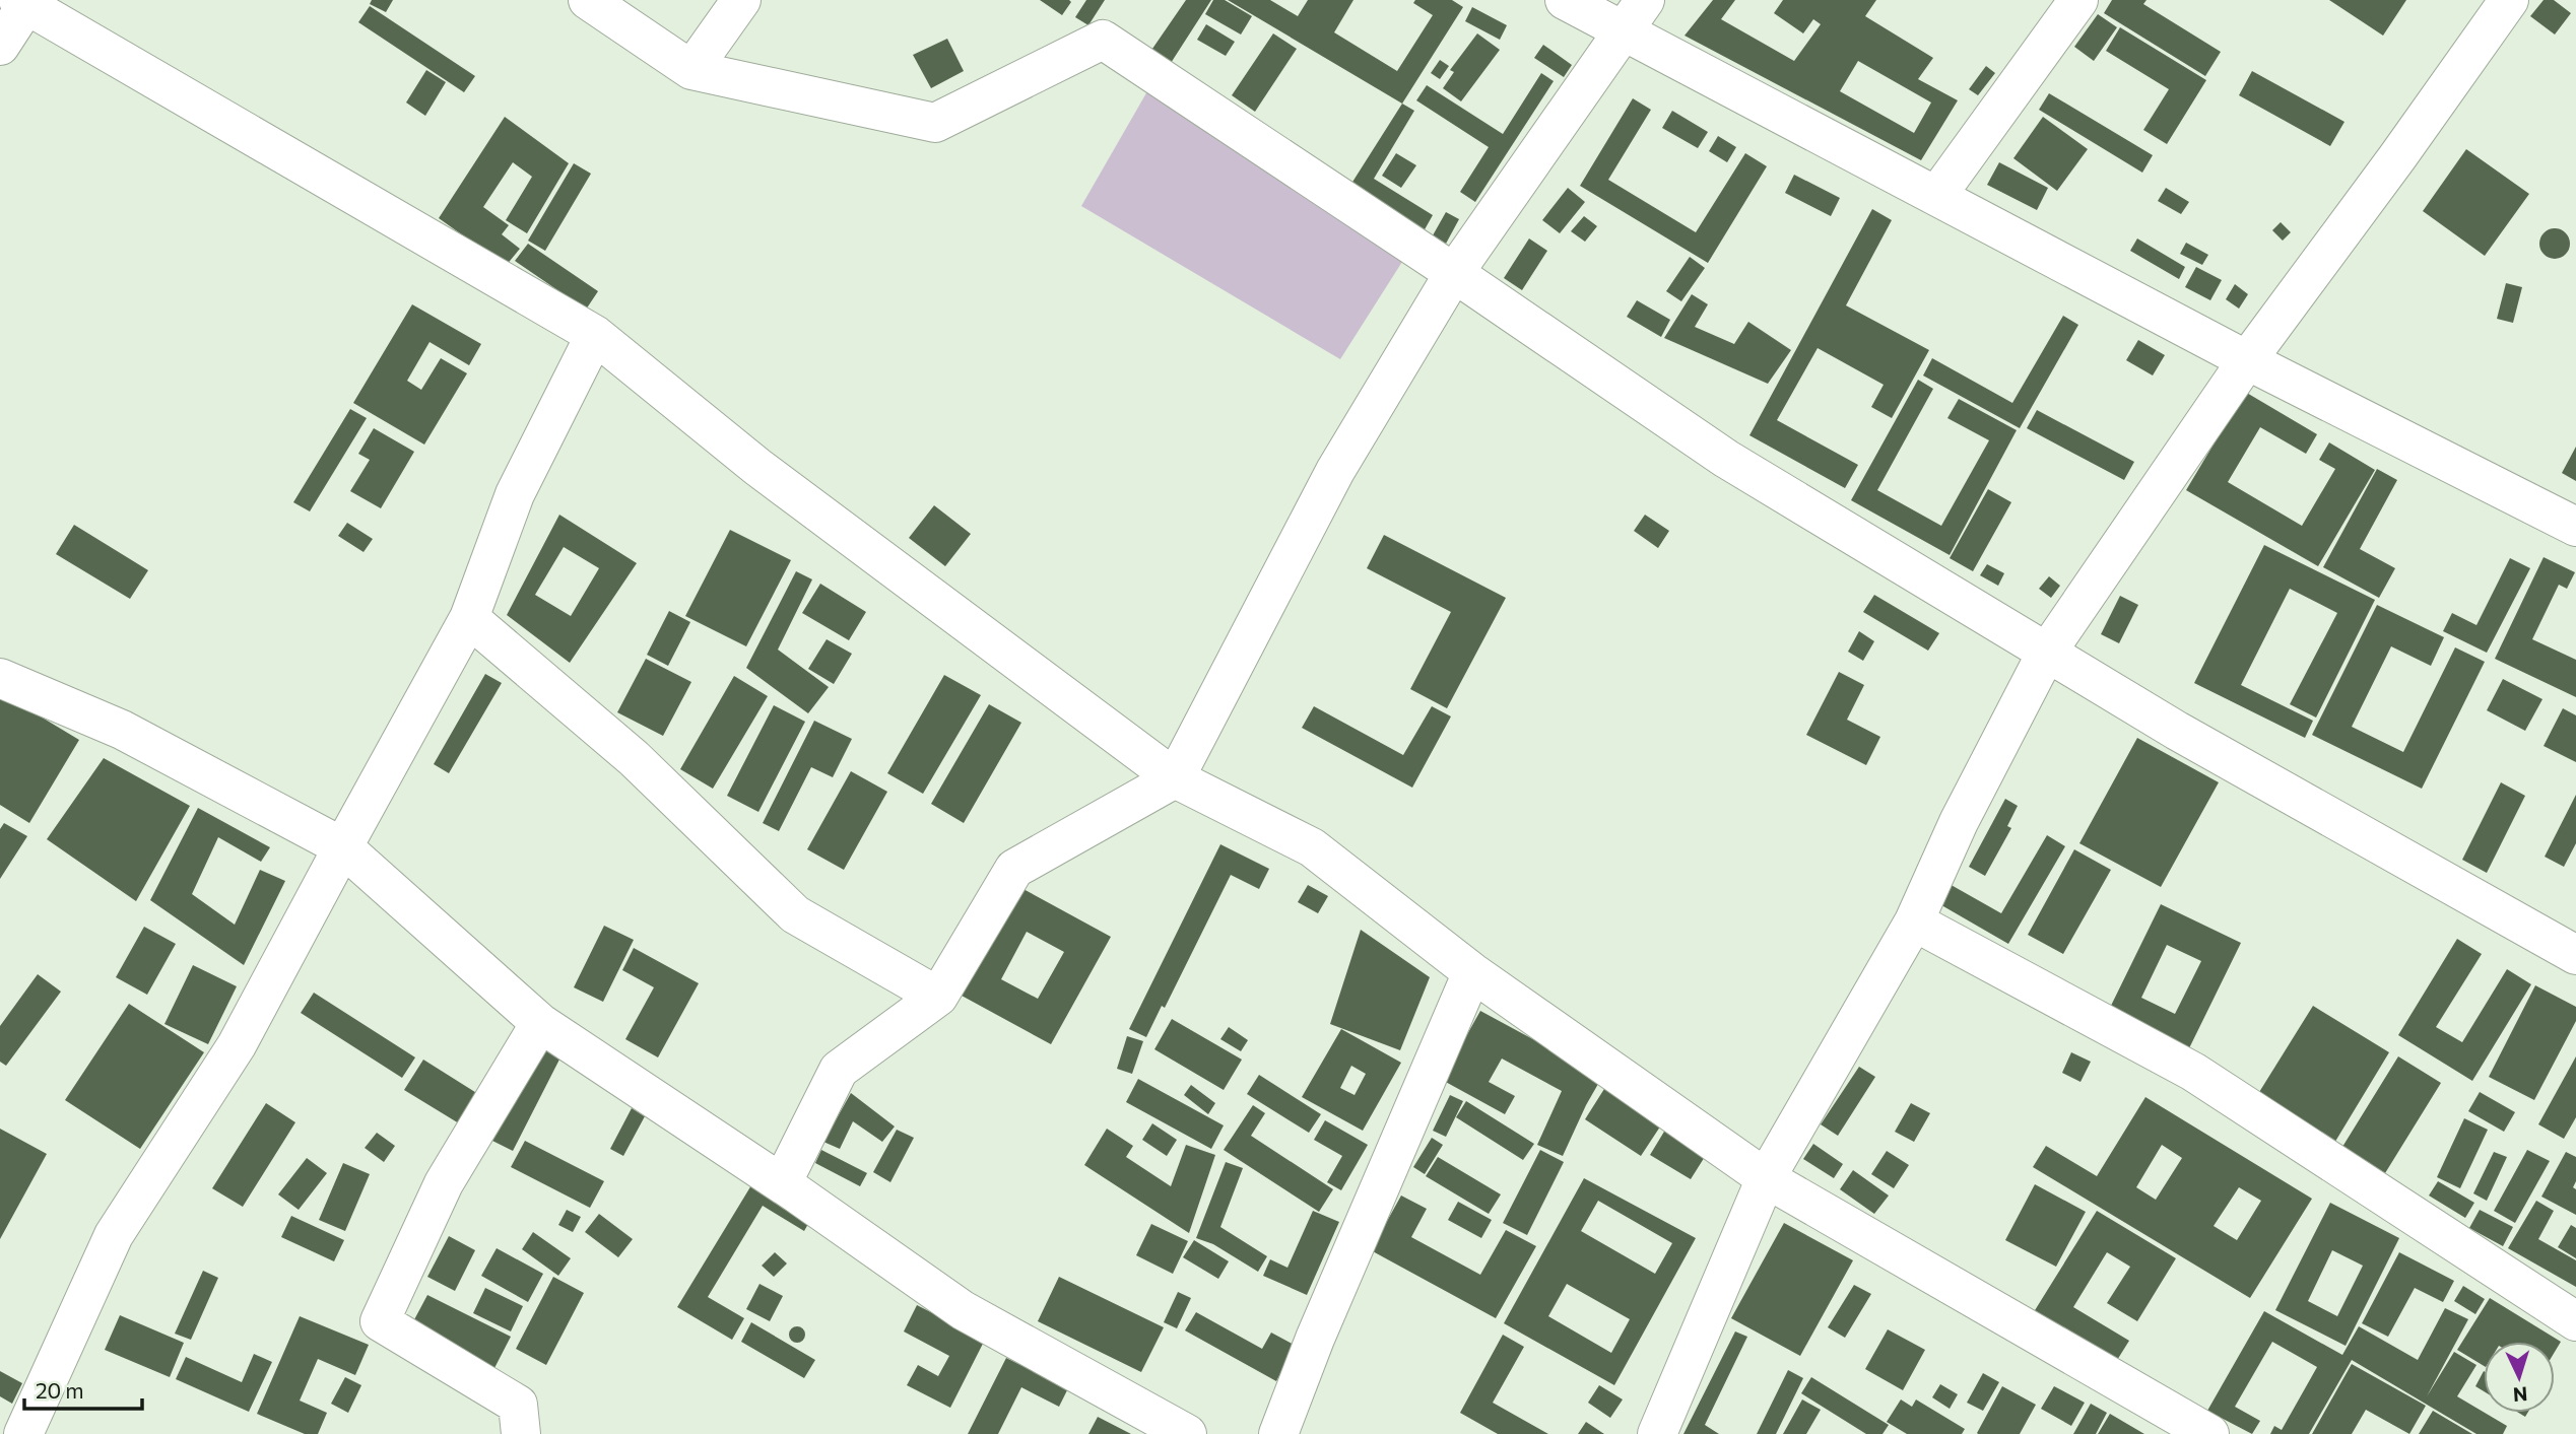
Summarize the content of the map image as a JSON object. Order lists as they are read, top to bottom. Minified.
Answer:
{"scale_bar":"20 m","north":"bottom"}
